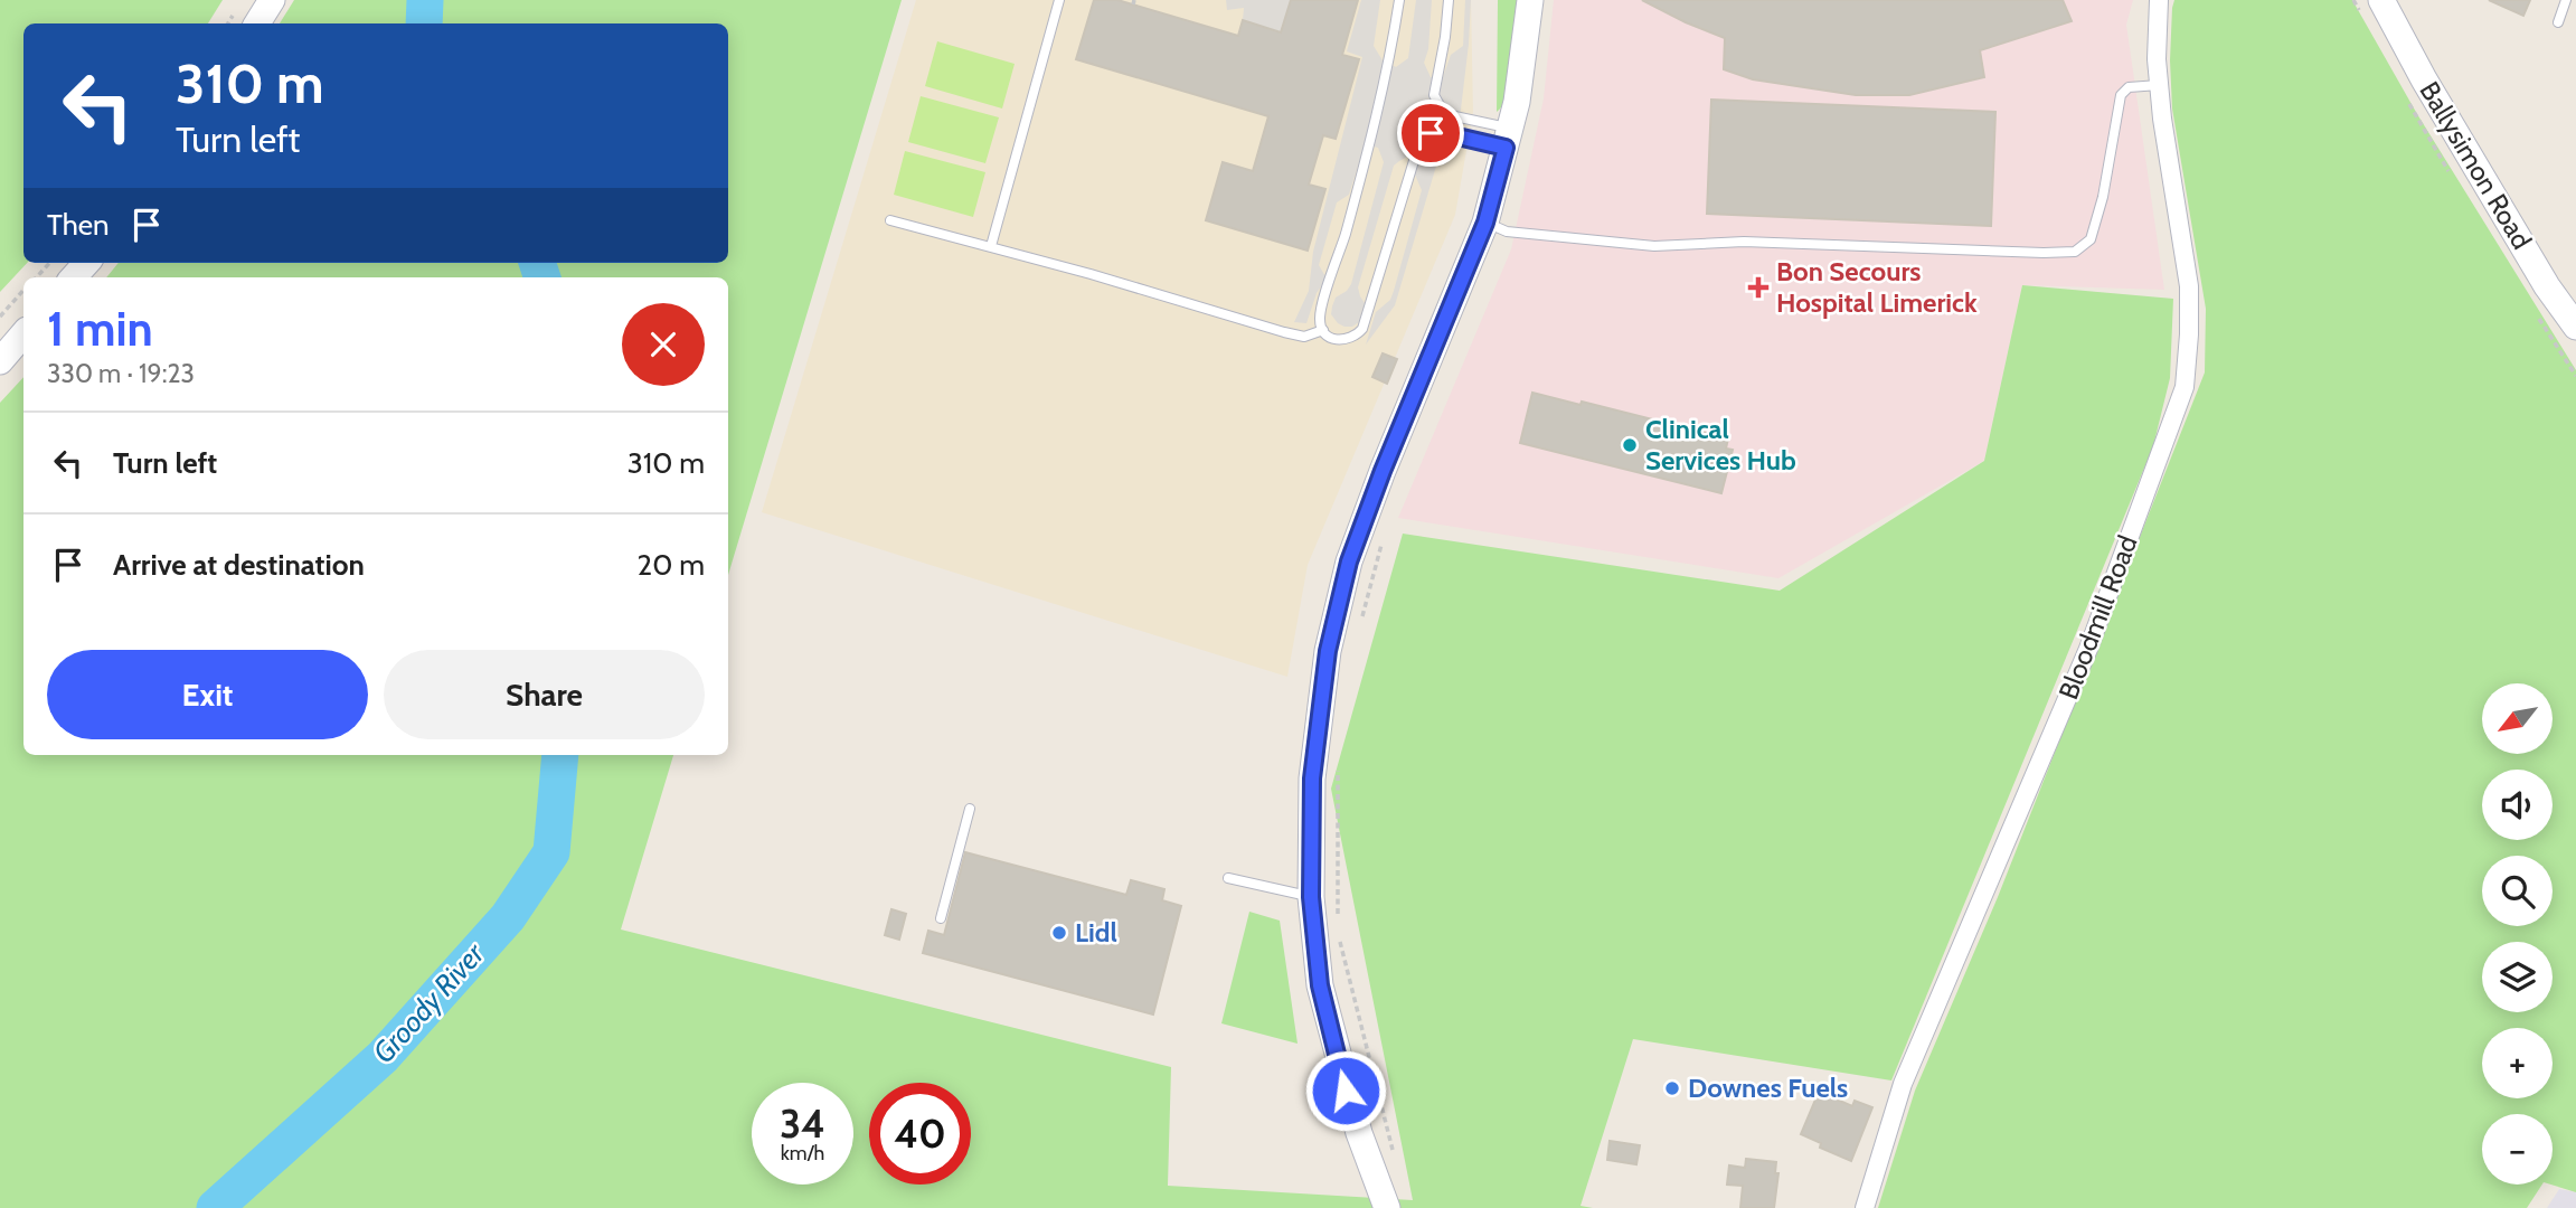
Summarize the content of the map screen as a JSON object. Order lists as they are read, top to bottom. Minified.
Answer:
{"streets":{"street":["Ballysimon Road","Bloodmill Road"]},"water":["Groody River"],"places":{"health":["Bon Secours Hospital Limerick"],"other":["Clinical Services Hub","Lidl","Downes Fuels"]},"north":"bottom left","page":{"turn":["310 m","Turn left"],"then":"Then","heading":["1 min","330 m · 19:23"],"list":[{"name":"Turn left","value":"310 m"},{"name":"Arrive at destination","value":"20 m"}],"buttons":["Exit","Share"],"map_buttons":["+","−"],"speed":"34 km/h","limit":"40"}}
